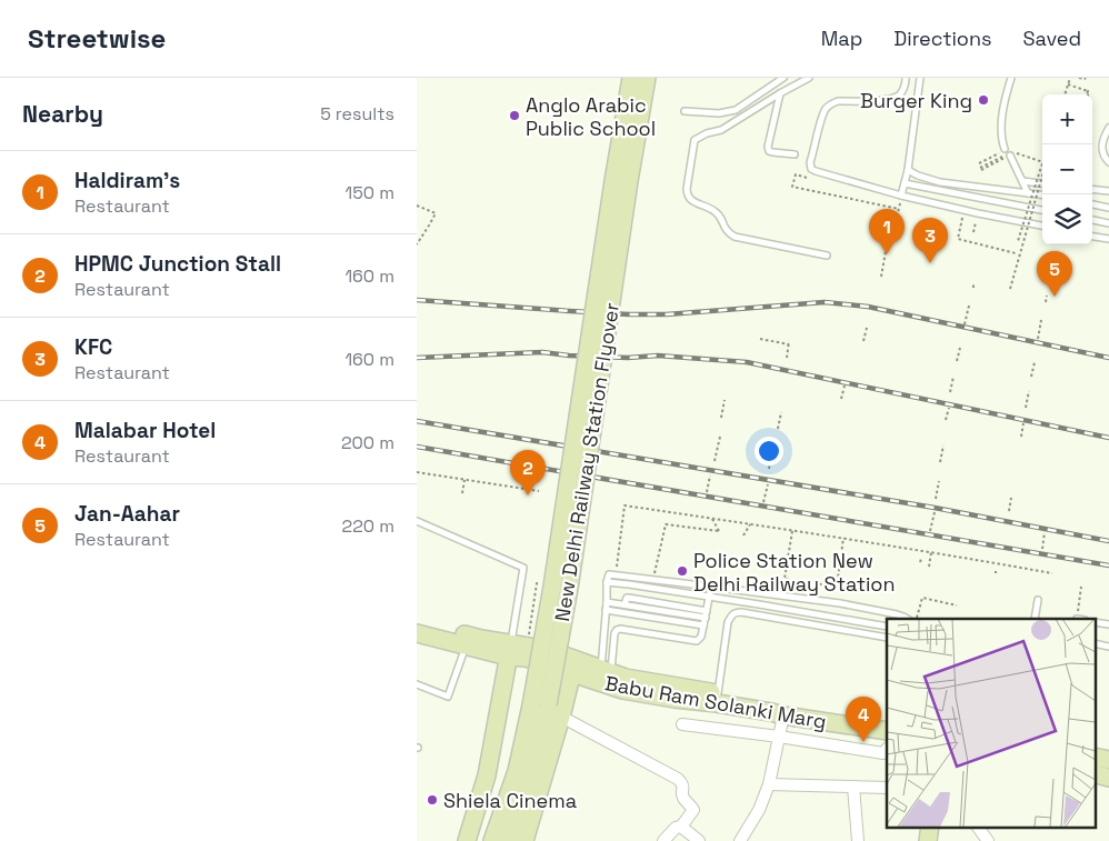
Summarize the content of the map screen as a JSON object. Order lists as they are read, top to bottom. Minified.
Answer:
{"streets":{"main road":["New Delhi Railway Station Flyover","Babu Ram Solanki Marg"]},"places":["Burger King","Anglo Arabic Public School","Police Station New Delhi Railway Station","Shiela Cinema"],"page":{"header":"Streetwise","nav":["Map","Directions","Saved"],"heading":["Nearby","5 results"],"map_buttons":["+","−"],"list":[{"mark":"1","name":"Haldiram's","note":"Restaurant","value":"150 m"},{"mark":"2","name":"HPMC Junction Stall","note":"Restaurant","value":"160 m"},{"mark":"3","name":"KFC","note":"Restaurant","value":"160 m"},{"mark":"4","name":"Malabar Hotel","note":"Restaurant","value":"200 m"},{"mark":"5","name":"Jan-Aahar","note":"Restaurant","value":"220 m"}],"pins":["1","3","5","2","4"]}}
